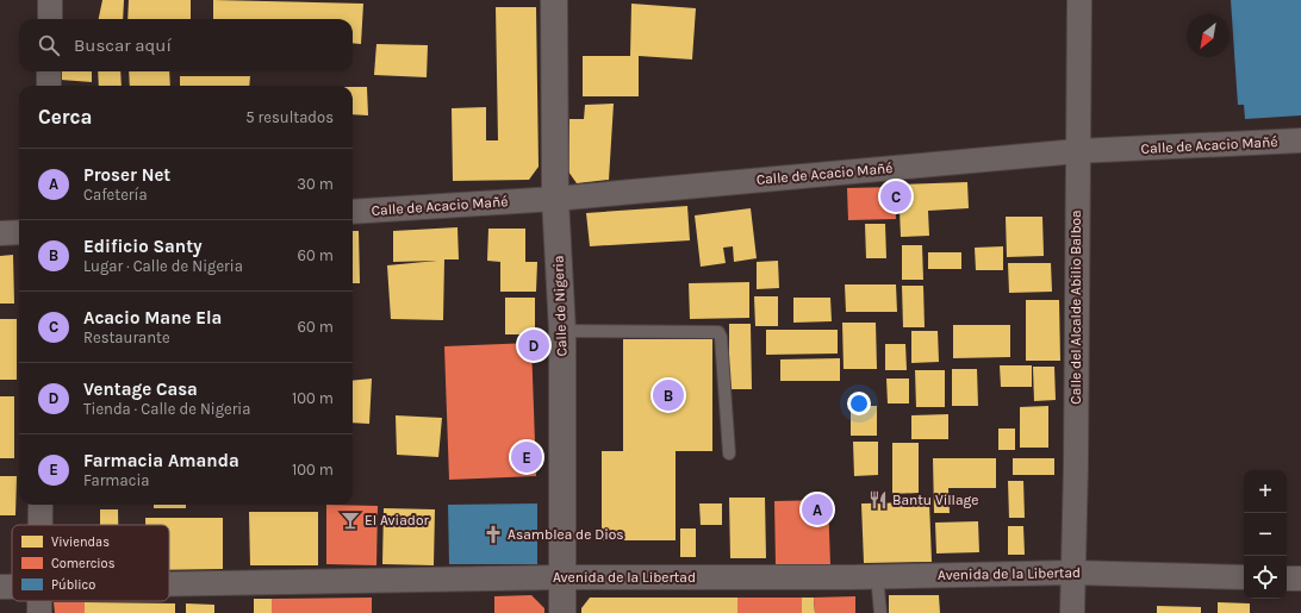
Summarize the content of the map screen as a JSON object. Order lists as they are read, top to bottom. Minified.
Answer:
{"streets":{"street":["Calle de Acacio Mañé","Calle de Nigeria","Calle del Alcalde Abilio Balboa","Avenida de la Libertad"]},"crossings":[["Calle de Acacio Mañé","Calle de Nigeria"],["Calle de Acacio Mañé","Calle del Alcalde Abilio Balboa"],["Calle de Nigeria","Avenida de la Libertad"],["Calle del Alcalde Abilio Balboa","Avenida de la Libertad"]],"places":{"restaurant":["Bantu Village"],"bar":["El Aviador"],"church":["Asamblea de Dios"]},"legend":["Viviendas","Comercios","Público"],"north":"bottom left","page":{"search":"Buscar aquí","heading":["Cerca","5 resultados"],"list":[{"mark":"A","name":"Proser Net","note":"Cafetería","value":"30 m"},{"mark":"B","name":"Edificio Santy","note":"Lugar · Calle de Nigeria","value":"60 m"},{"mark":"C","name":"Acacio Mane Ela","note":"Restaurante","value":"60 m"},{"mark":"D","name":"Ventage Casa","note":"Tienda · Calle de Nigeria","value":"100 m"},{"mark":"E","name":"Farmacia Amanda","note":"Farmacia","value":"100 m"}],"pins":["C","D","B","E","A"],"map_buttons":["+","−"]}}
